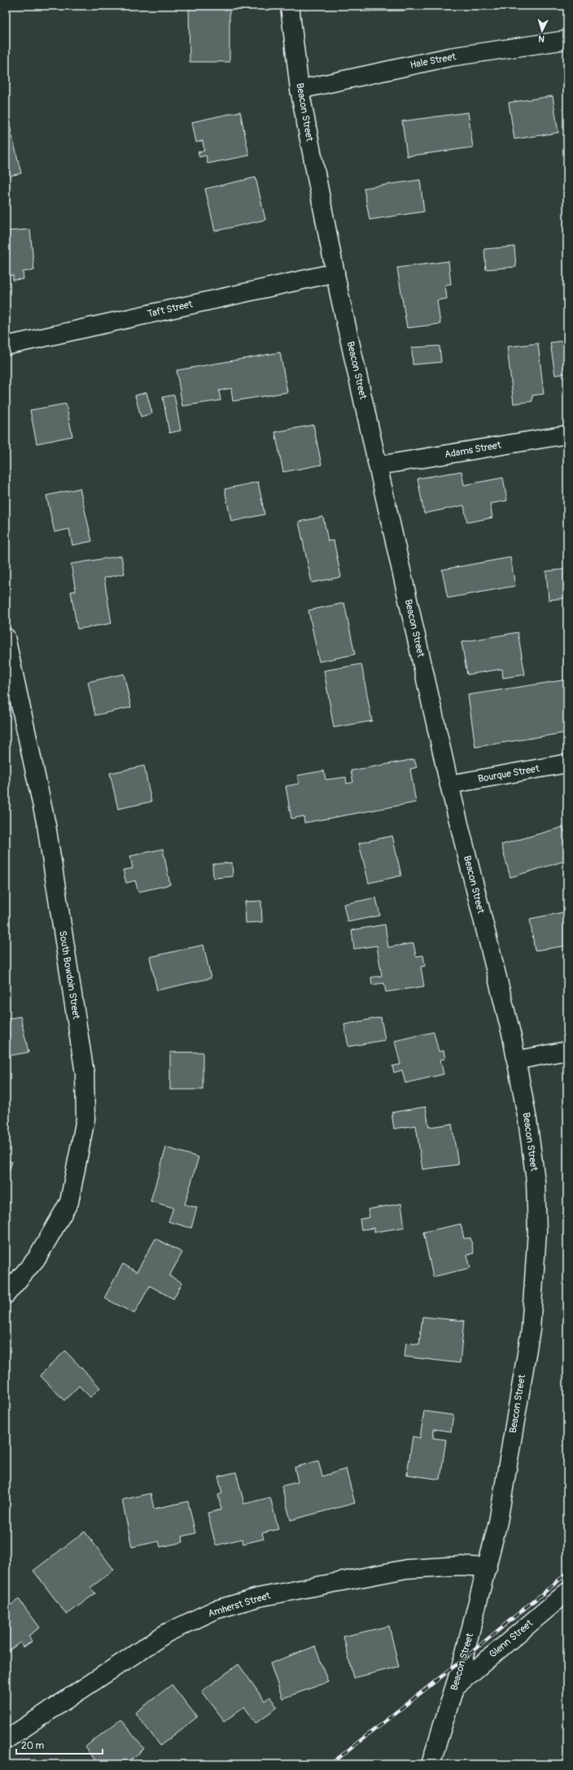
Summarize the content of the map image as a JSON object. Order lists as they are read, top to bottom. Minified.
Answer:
{"streets":{"street":["Hale Street","Beacon Street","Taft Street","Adams Street","Bourque Street","South Bowdoin Street","Amherst Street","Glenn Street"]},"crossings":[["Hale Street","Beacon Street"],["Beacon Street","Taft Street"],["Beacon Street","Adams Street"],["Beacon Street","Bourque Street"],["Beacon Street","Amherst Street"],["Beacon Street","Glenn Street"]],"scale_bar":"20 m","north":"bottom"}
